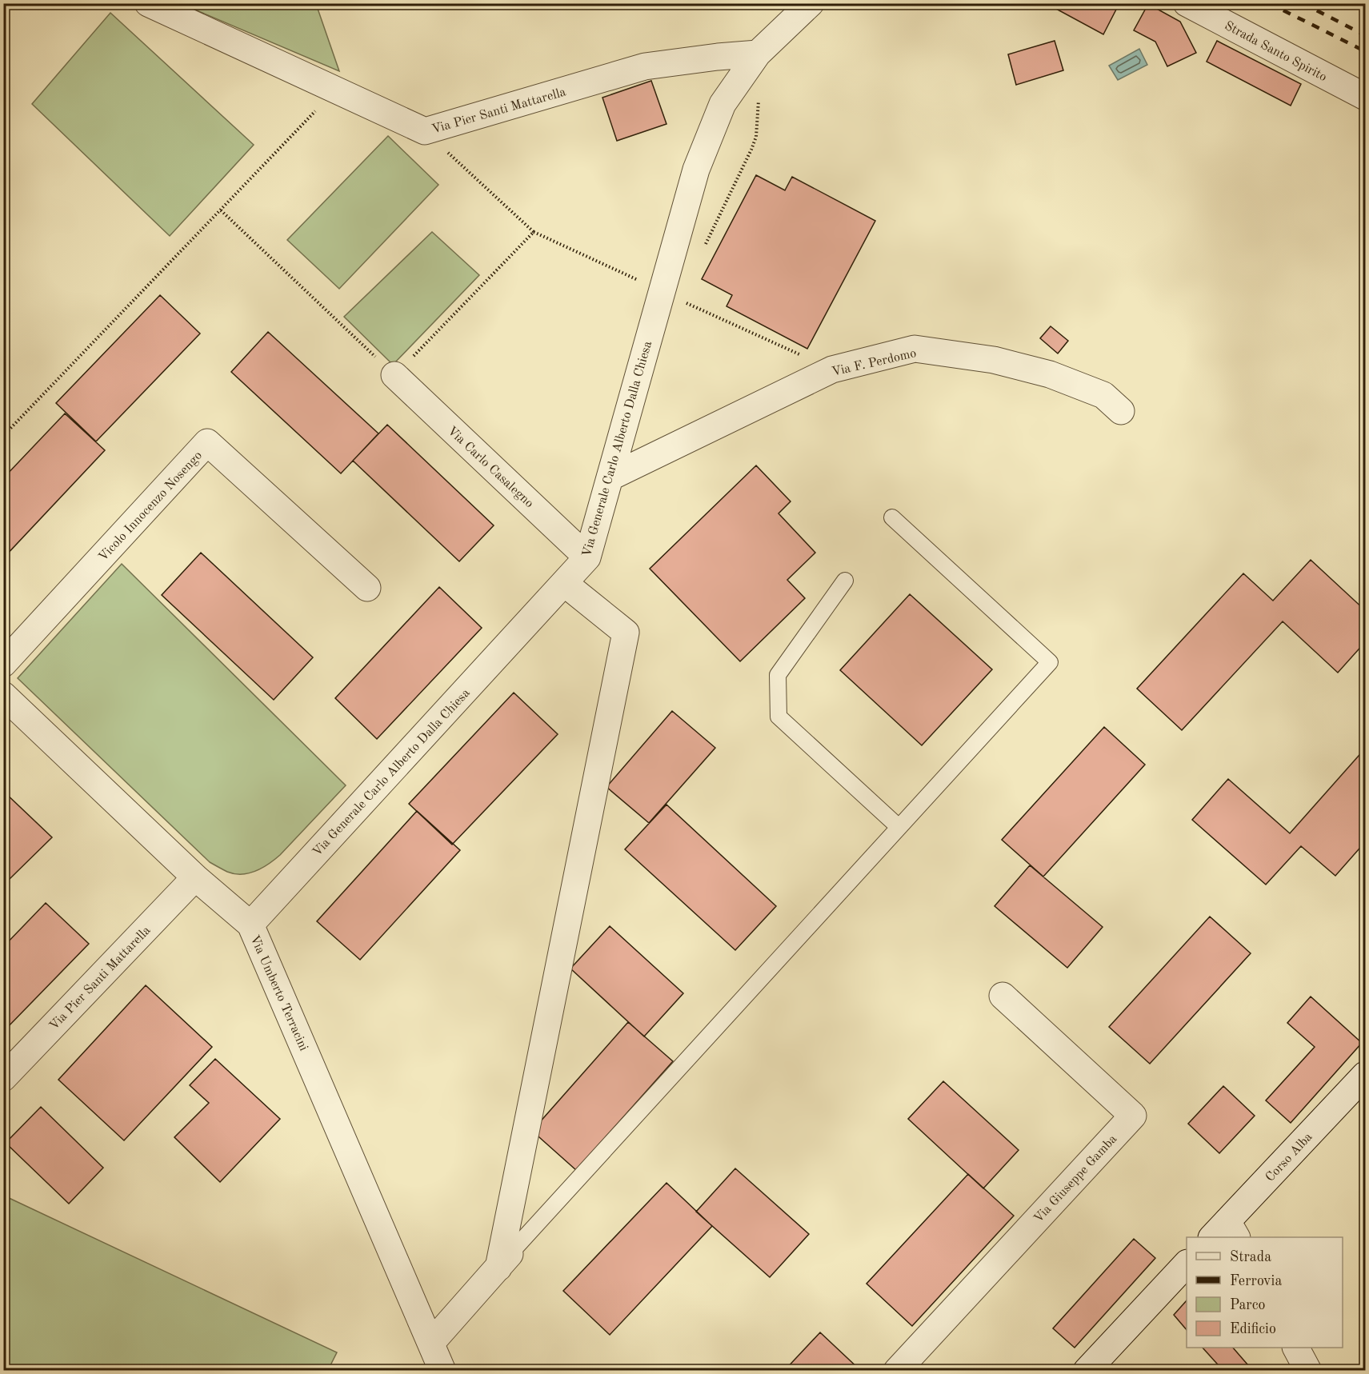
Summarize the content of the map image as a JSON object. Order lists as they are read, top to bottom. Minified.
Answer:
{"streets":{"street":["Strada Santo Spirito","Via Pier Santi Mattarella","Via F. Perdomo","Via Generale Carlo Alberto Dalla Chiesa","Via Carlo Casalegno","Vicolo Innocenzo Nosengo","Via Umberto Terracini","Corso Alba","Via Giuseppe Gamba"]},"crossings":[["Via Pier Santi Mattarella","Via Generale Carlo Alberto Dalla Chiesa"],["Via Pier Santi Mattarella","Via Umberto Terracini"],["Via F. Perdomo","Via Generale Carlo Alberto Dalla Chiesa"],["Via Generale Carlo Alberto Dalla Chiesa","Via Carlo Casalegno"],["Via Generale Carlo Alberto Dalla Chiesa","Via Umberto Terracini"]],"legend":["Strada","Ferrovia","Parco","Edificio"]}
